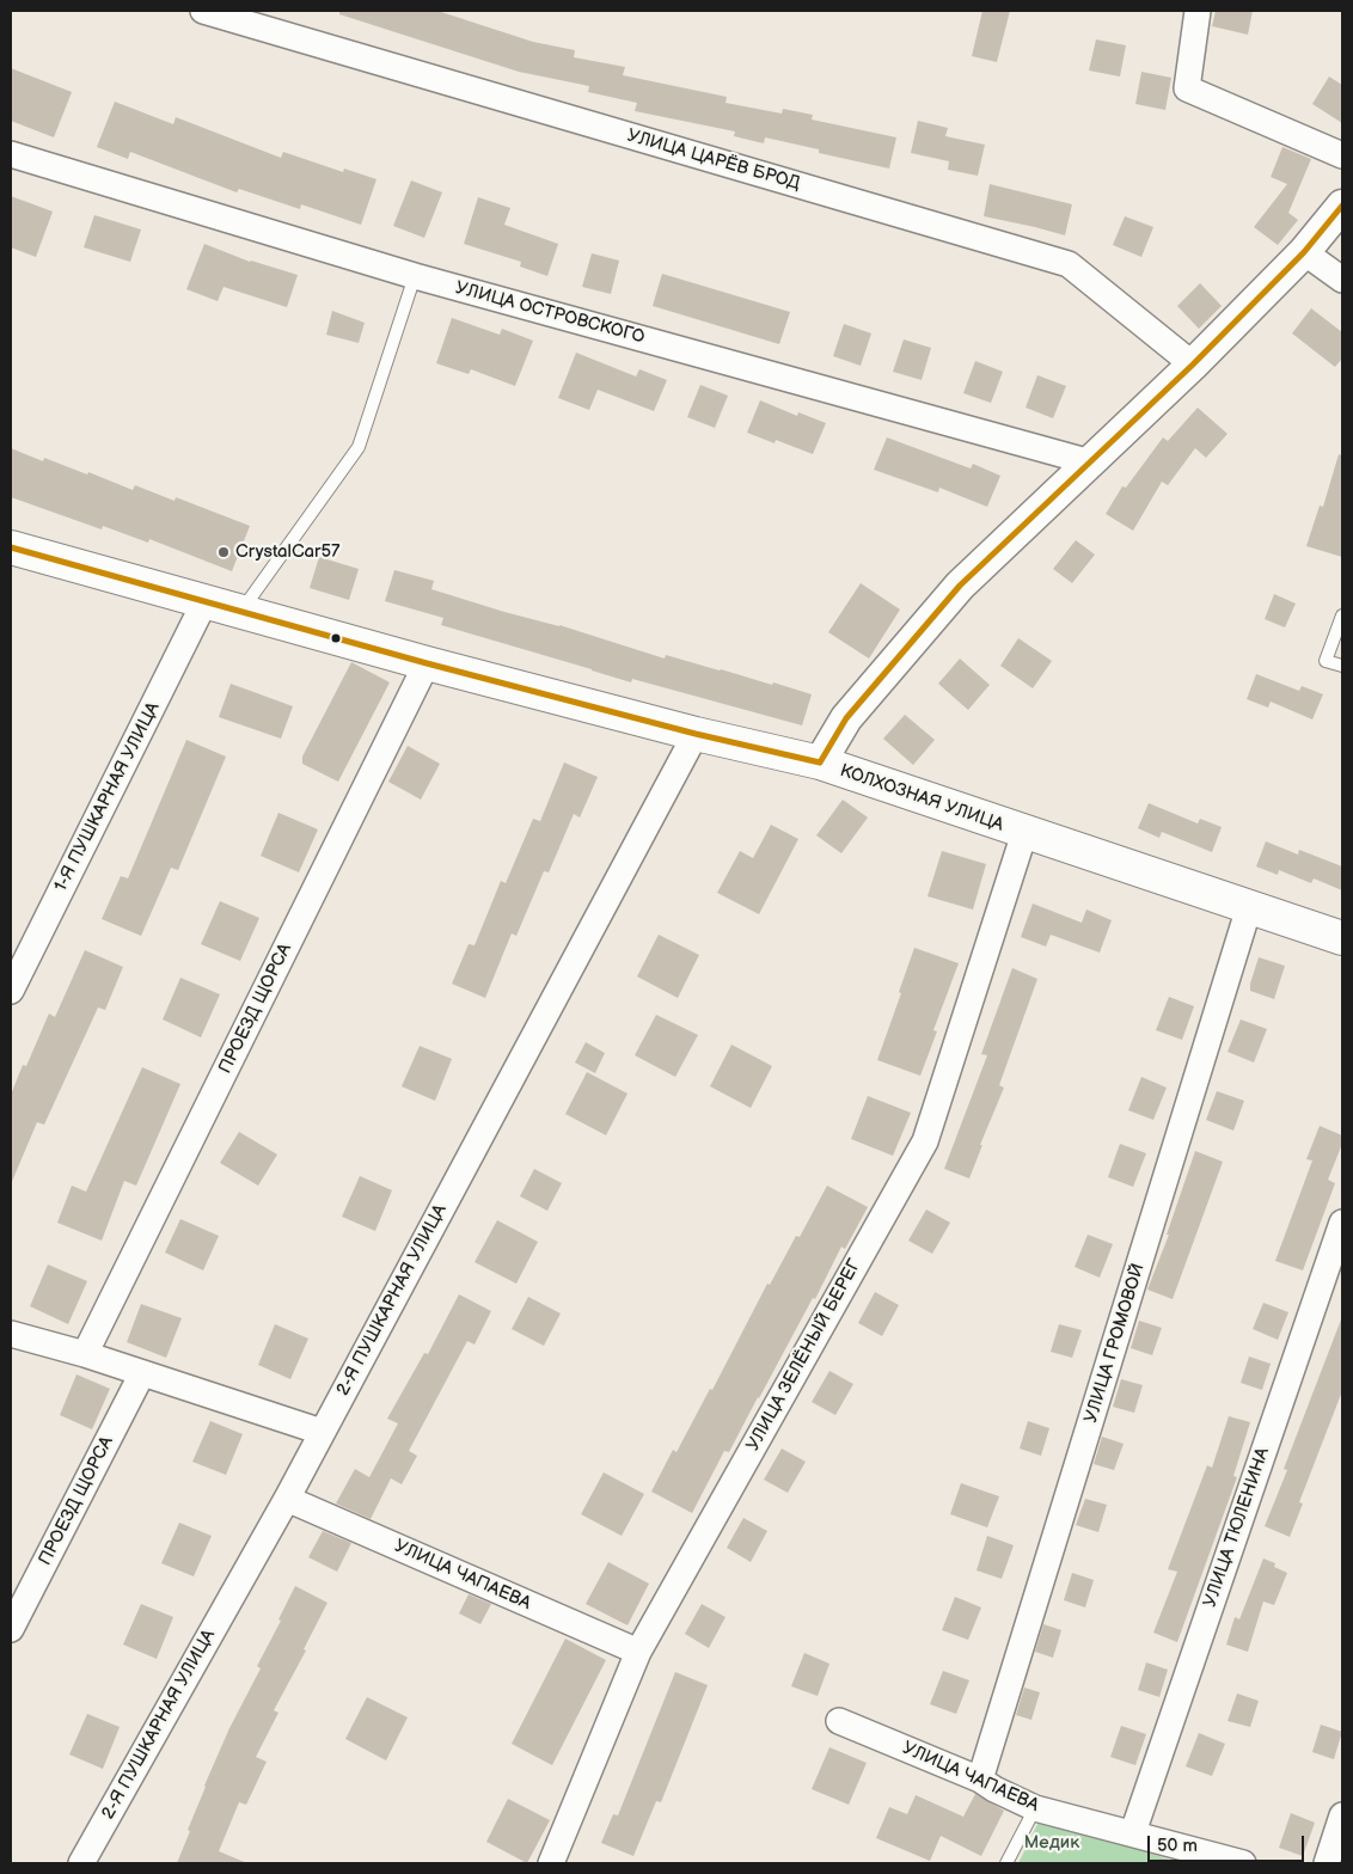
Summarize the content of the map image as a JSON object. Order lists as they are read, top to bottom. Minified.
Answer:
{"streets":{"main road":["КОЛХОЗНАЯ УЛИЦА"],"street":["УЛИЦА ЦАРЁВ БРОД","УЛИЦА ОСТРОВСКОГО","1-Я ПУШКАРНАЯ УЛИЦА","ПРОЕЗД ЩОРСА","2-Я ПУШКАРНАЯ УЛИЦА","УЛИЦА ГРОМОВОЙ","УЛИЦА ЗЕЛЁНЫЙ БЕРЕГ","УЛИЦА ТЮЛЕНИНА","УЛИЦА ЧАПАЕВА"]},"crossings":[["1-Я ПУШКАРНАЯ УЛИЦА","КОЛХОЗНАЯ УЛИЦА"],["КОЛХОЗНАЯ УЛИЦА","ПРОЕЗД ЩОРСА"],["КОЛХОЗНАЯ УЛИЦА","2-Я ПУШКАРНАЯ УЛИЦА"],["КОЛХОЗНАЯ УЛИЦА","УЛИЦА ГРОМОВОЙ"],["КОЛХОЗНАЯ УЛИЦА","УЛИЦА ЗЕЛЁНЫЙ БЕРЕГ"],["2-Я ПУШКАРНАЯ УЛИЦА","УЛИЦА ЧАПАЕВА"],["УЛИЦА ГРОМОВОЙ","УЛИЦА ЧАПАЕВА"],["УЛИЦА ЗЕЛЁНЫЙ БЕРЕГ","УЛИЦА ЧАПАЕВА"],["УЛИЦА ТЮЛЕНИНА","УЛИЦА ЧАПАЕВА"]],"parks":["Медик"],"places":["CrystalCar57"],"scale_bar":"50 m"}
